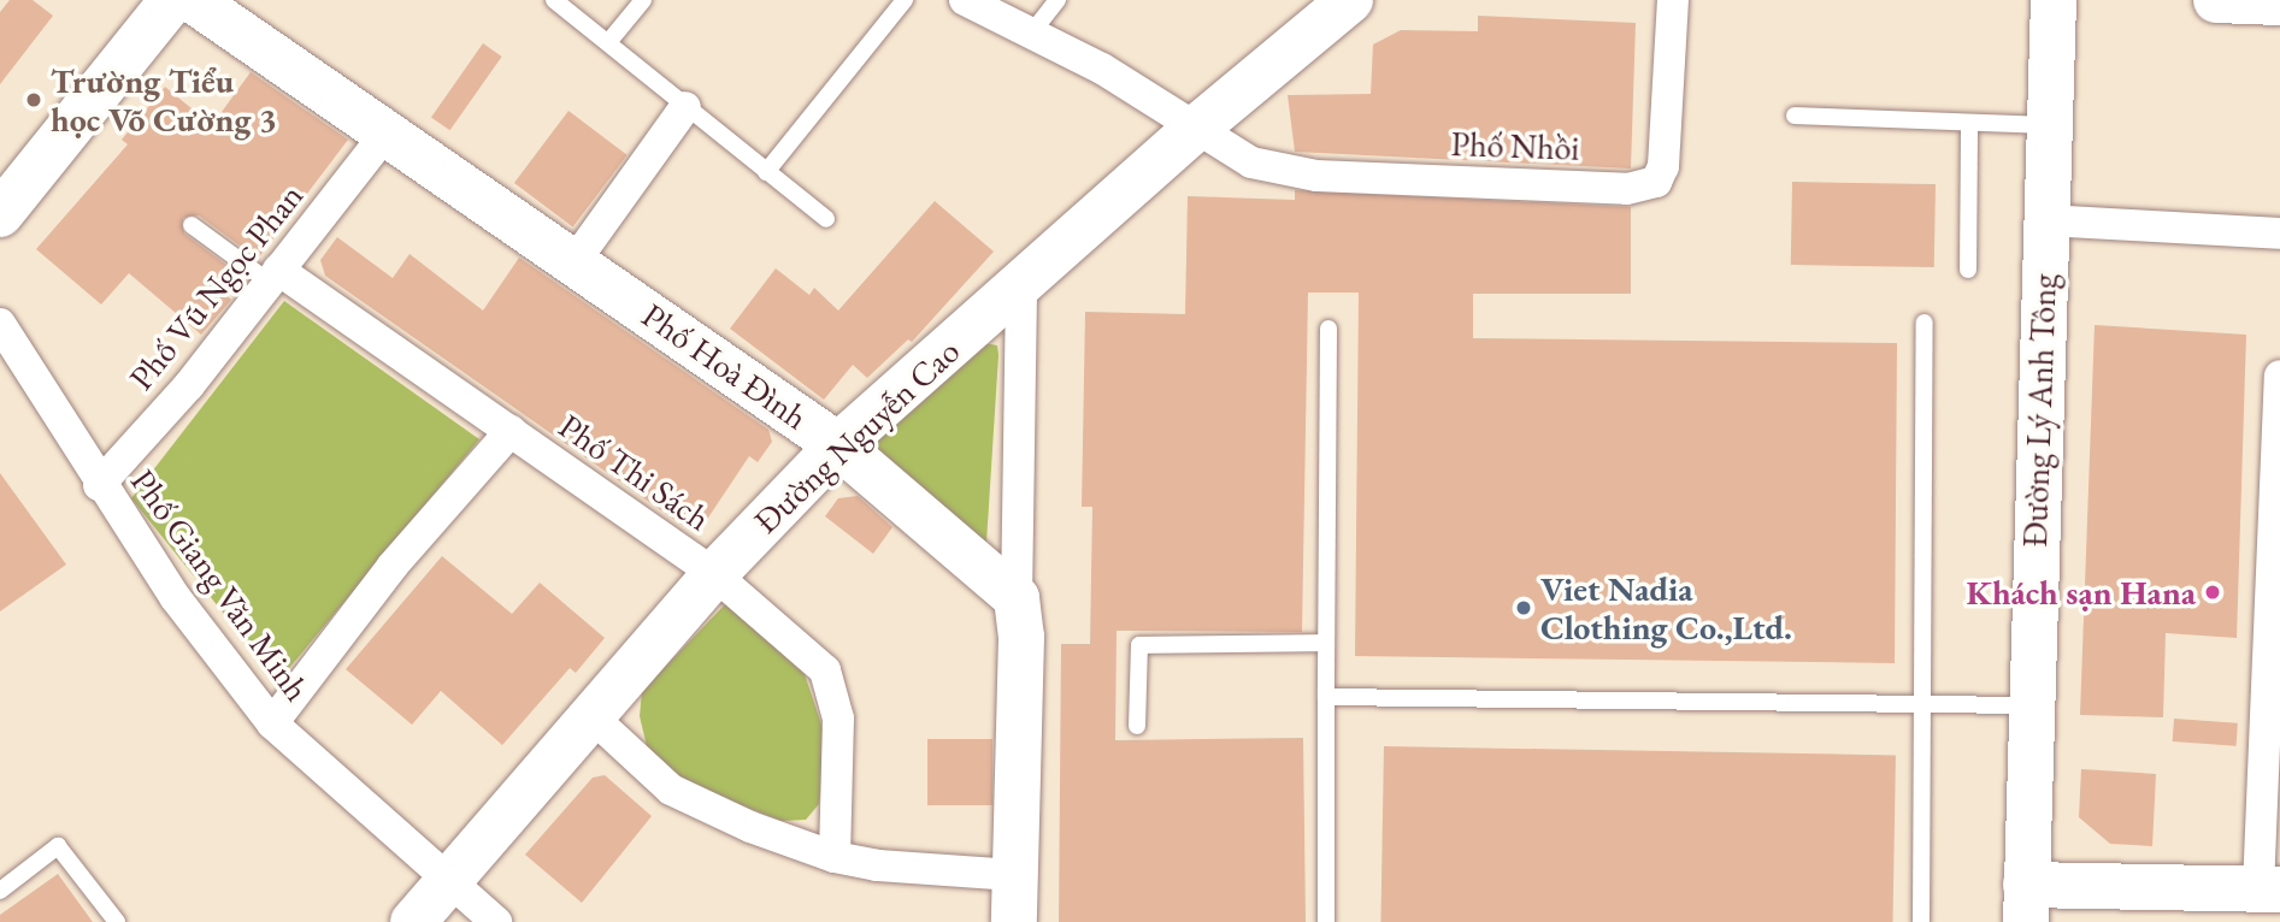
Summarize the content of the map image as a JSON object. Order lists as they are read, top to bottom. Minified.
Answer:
{"streets":{"street":["Phố Nhồi","Phố Vũ Ngọc Phan","Phố Hoà Đình","Đường Lý Anh Tông","Đường Nguyễn Cao","Phố Thi Sách","Phố Giang Văn Minh"]},"crossings":[["Phố Nhồi","Đường Nguyễn Cao"],["Phố Vũ Ngọc Phan","Phố Hoà Đình"],["Phố Vũ Ngọc Phan","Phố Thi Sách"],["Phố Vũ Ngọc Phan","Phố Giang Văn Minh"],["Phố Hoà Đình","Đường Nguyễn Cao"],["Đường Nguyễn Cao","Phố Thi Sách"],["Đường Nguyễn Cao","Phố Giang Văn Minh"]],"places":["Trường Tiểu học Võ Cường 3","Khách sạn Hana","Viet Nadia Clothing Co.,Ltd."]}
